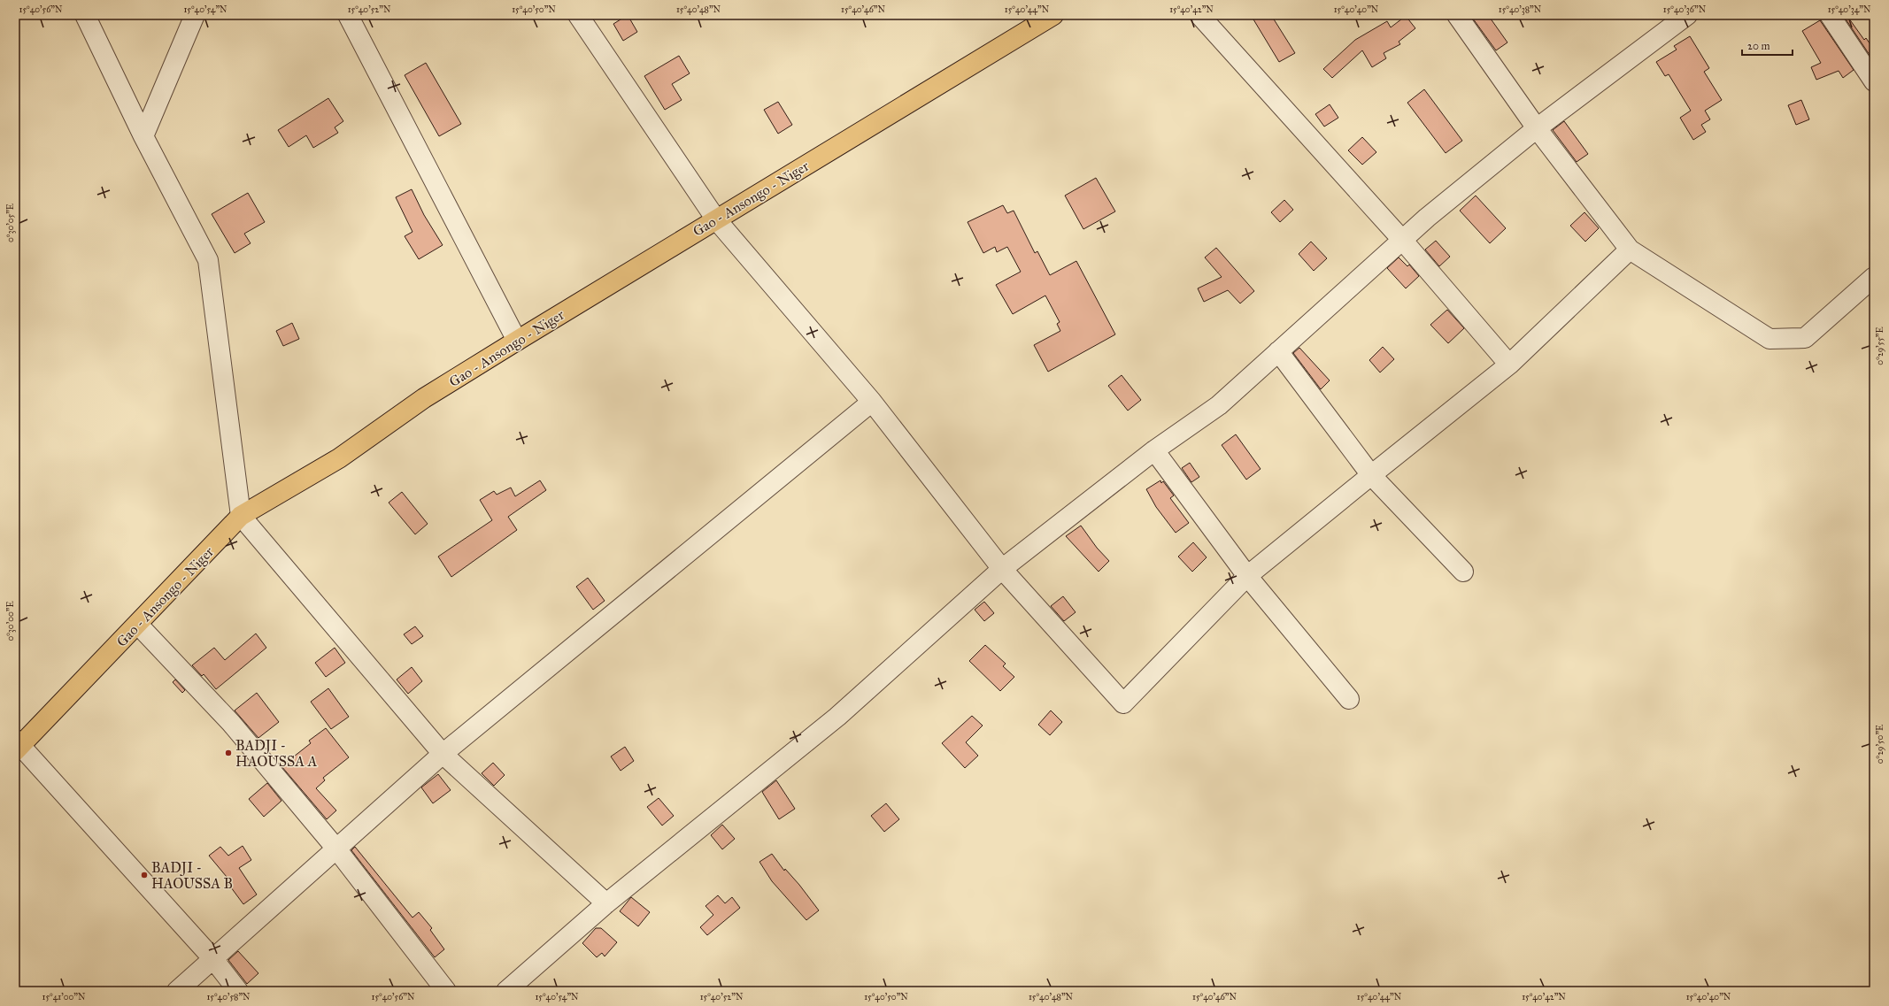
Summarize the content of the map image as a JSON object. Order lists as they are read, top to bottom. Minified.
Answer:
{"streets":{"main road":["Gao - Ansongo - Niger"]},"places":["BADJI - HAOUSSA A","BADJI - HAOUSSA B"],"scale_bar":"20 m","coordinates":["15°40'56\"N","15°40'54\"N","15°40'52\"N","15°40'50\"N","15°40'48\"N","15°40'46\"N","15°40'44\"N","15°40'42\"N","15°40'40\"N","15°40'38\"N","15°40'36\"N","15°40'34\"N","0°30'05\"E","0°29'55\"E","0°30'00\"E","0°29'50\"E","15°41'00\"N","15°40'58\"N"]}
